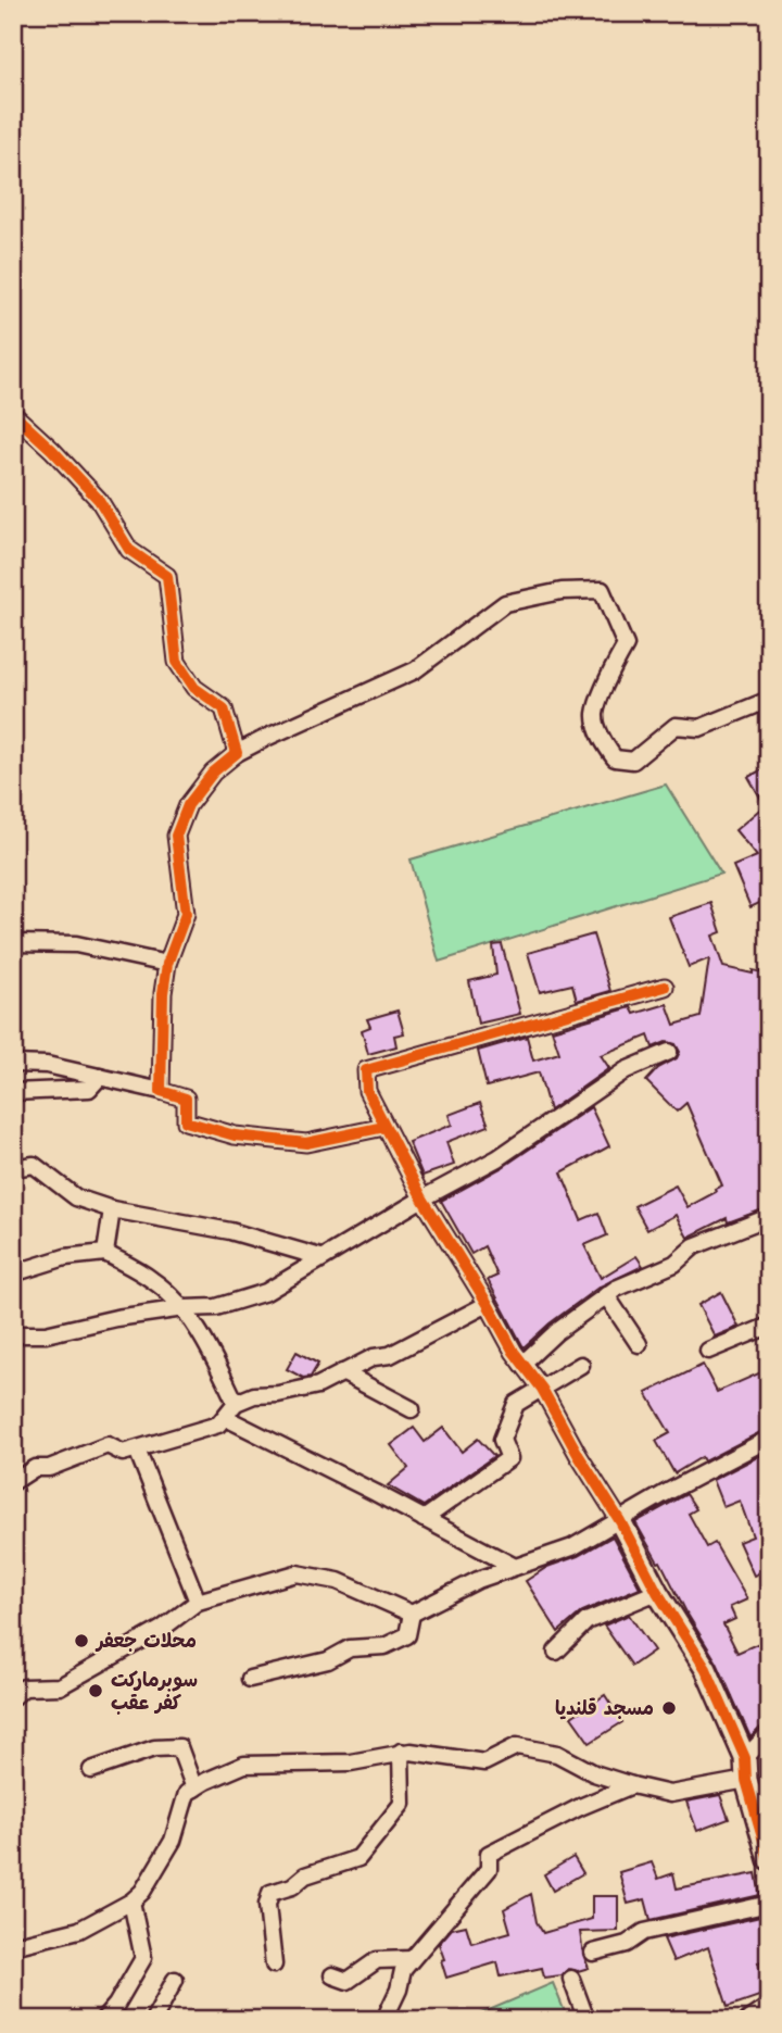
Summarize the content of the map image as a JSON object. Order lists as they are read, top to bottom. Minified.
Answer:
{"places":["محلات جعفر","سوبرماركت كفر عقب","مسجد قلنديا"]}
